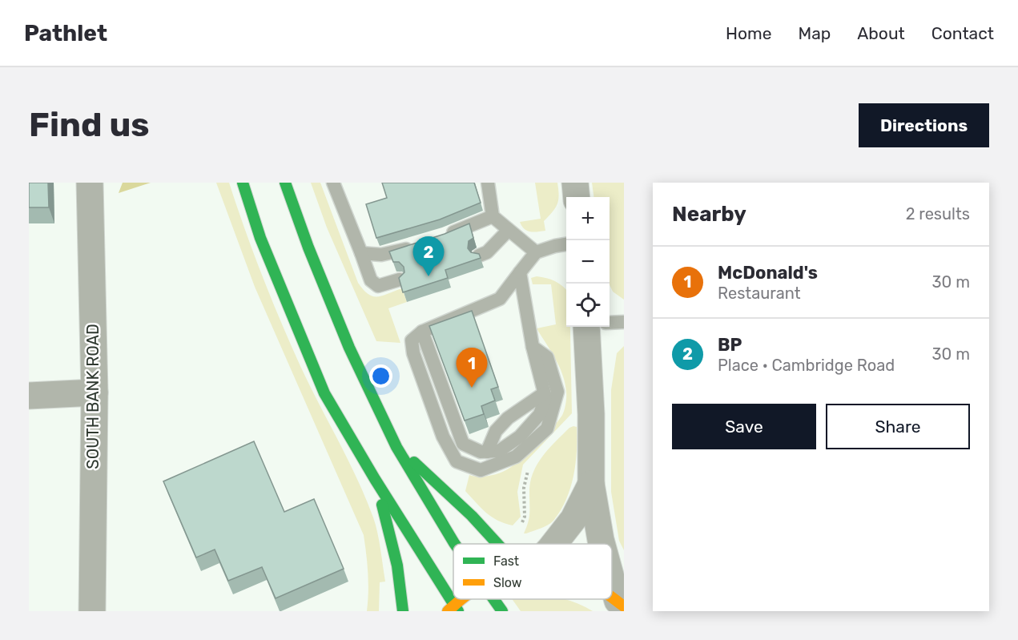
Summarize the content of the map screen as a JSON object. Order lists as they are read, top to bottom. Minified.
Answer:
{"streets":{"street":["SOUTH BANK ROAD"]},"legend":["Fast","Slow"],"page":{"header":"Pathlet","nav":["Home","Map","About","Contact"],"buttons":["Directions",["Save","Share"]],"title":"Find us","heading":["Nearby","2 results"],"map_buttons":["+","−"],"pins":["2","1"],"list":[{"mark":"1","name":"McDonald's","note":"Restaurant","value":"30 m"},{"mark":"2","name":"BP","note":"Place · Cambridge Road","value":"30 m"}]}}
